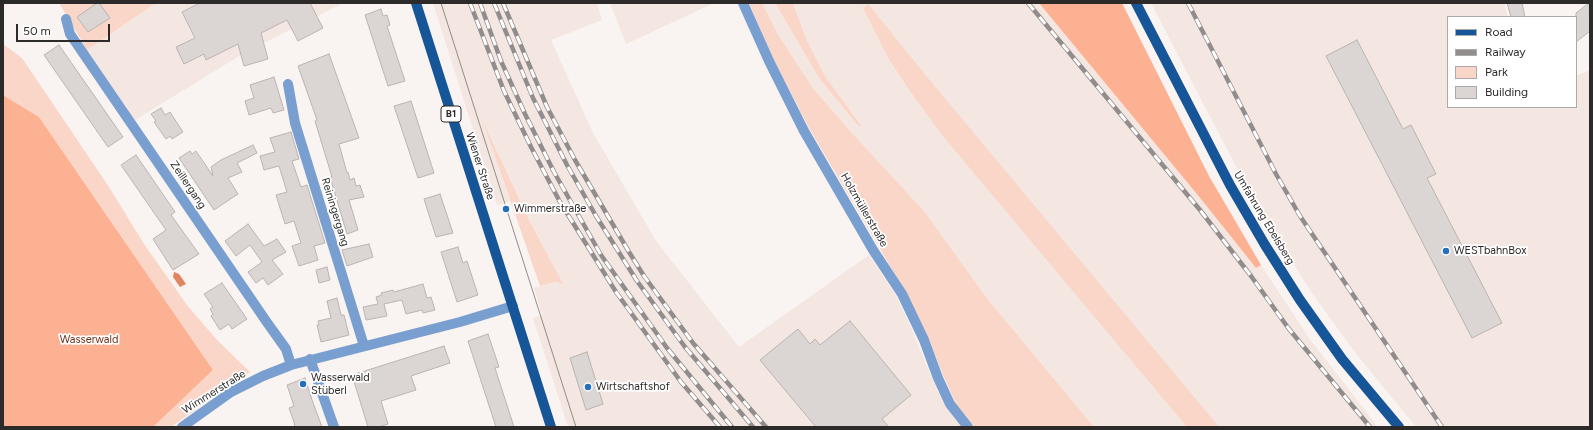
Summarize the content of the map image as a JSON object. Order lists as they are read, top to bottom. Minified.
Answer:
{"streets":{"main road":["B1","Wiener Straße","Umfahrung Ebelsberg"],"street":["Zeillergang","Holzmüllerstraße","Reiningergang","Wimmerstraße"]},"crossings":[["Wiener Straße","Wimmerstraße"],["Zeillergang","Wimmerstraße"],["Reiningergang","Wimmerstraße"]],"parks":["Wasserwald"],"places":["Wimmerstraße","WESTbahnBox","Wasserwald Stüberl","Wirtschaftshof"],"legend":["Road","Railway","Park","Building"],"scale_bar":"50 m"}
